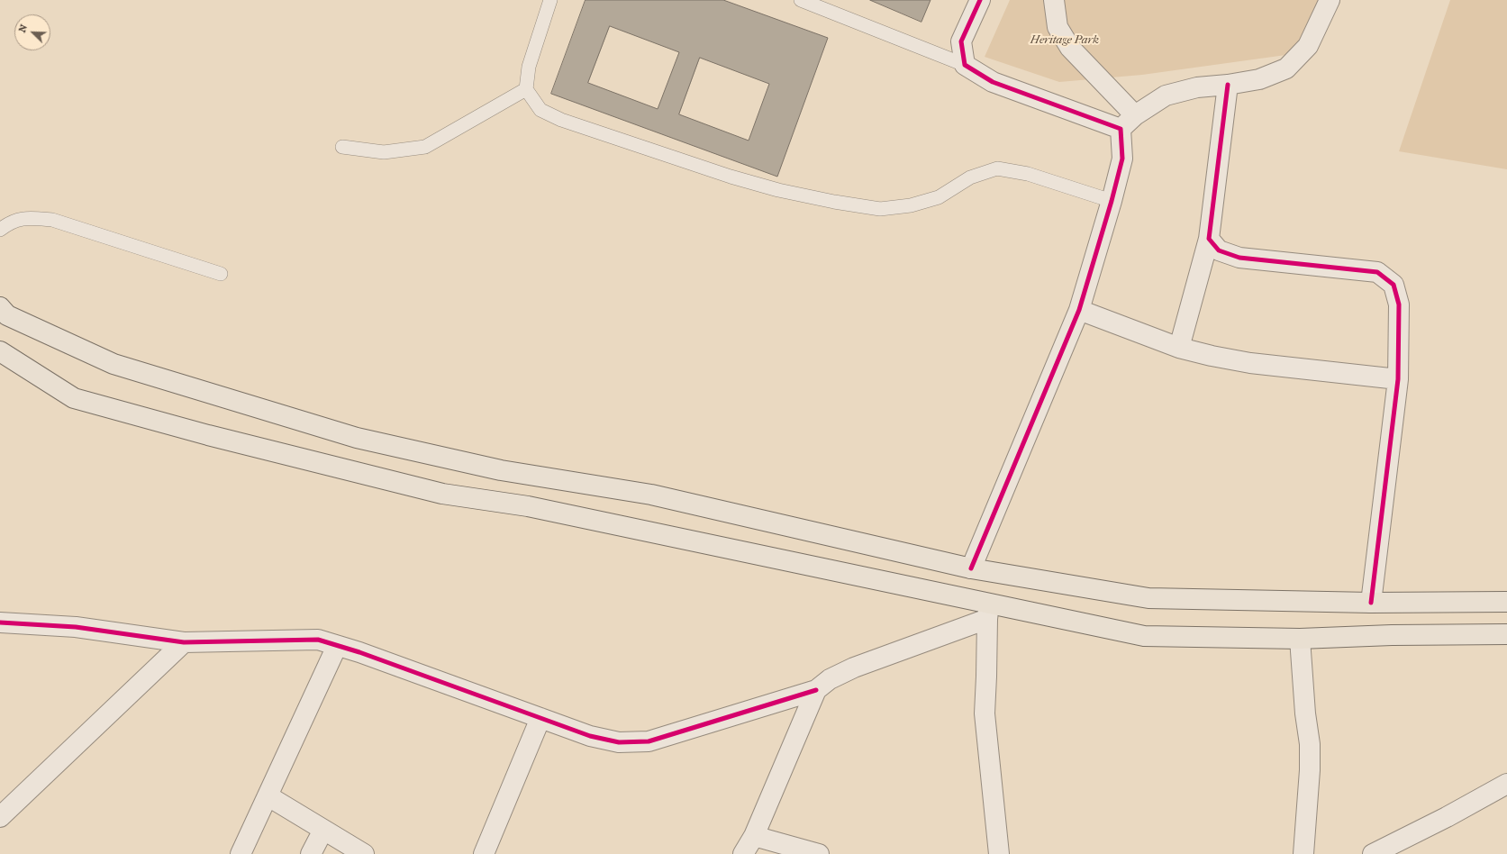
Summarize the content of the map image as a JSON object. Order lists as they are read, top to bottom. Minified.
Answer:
{"parks":["Heritage Park"],"north":"top left"}
